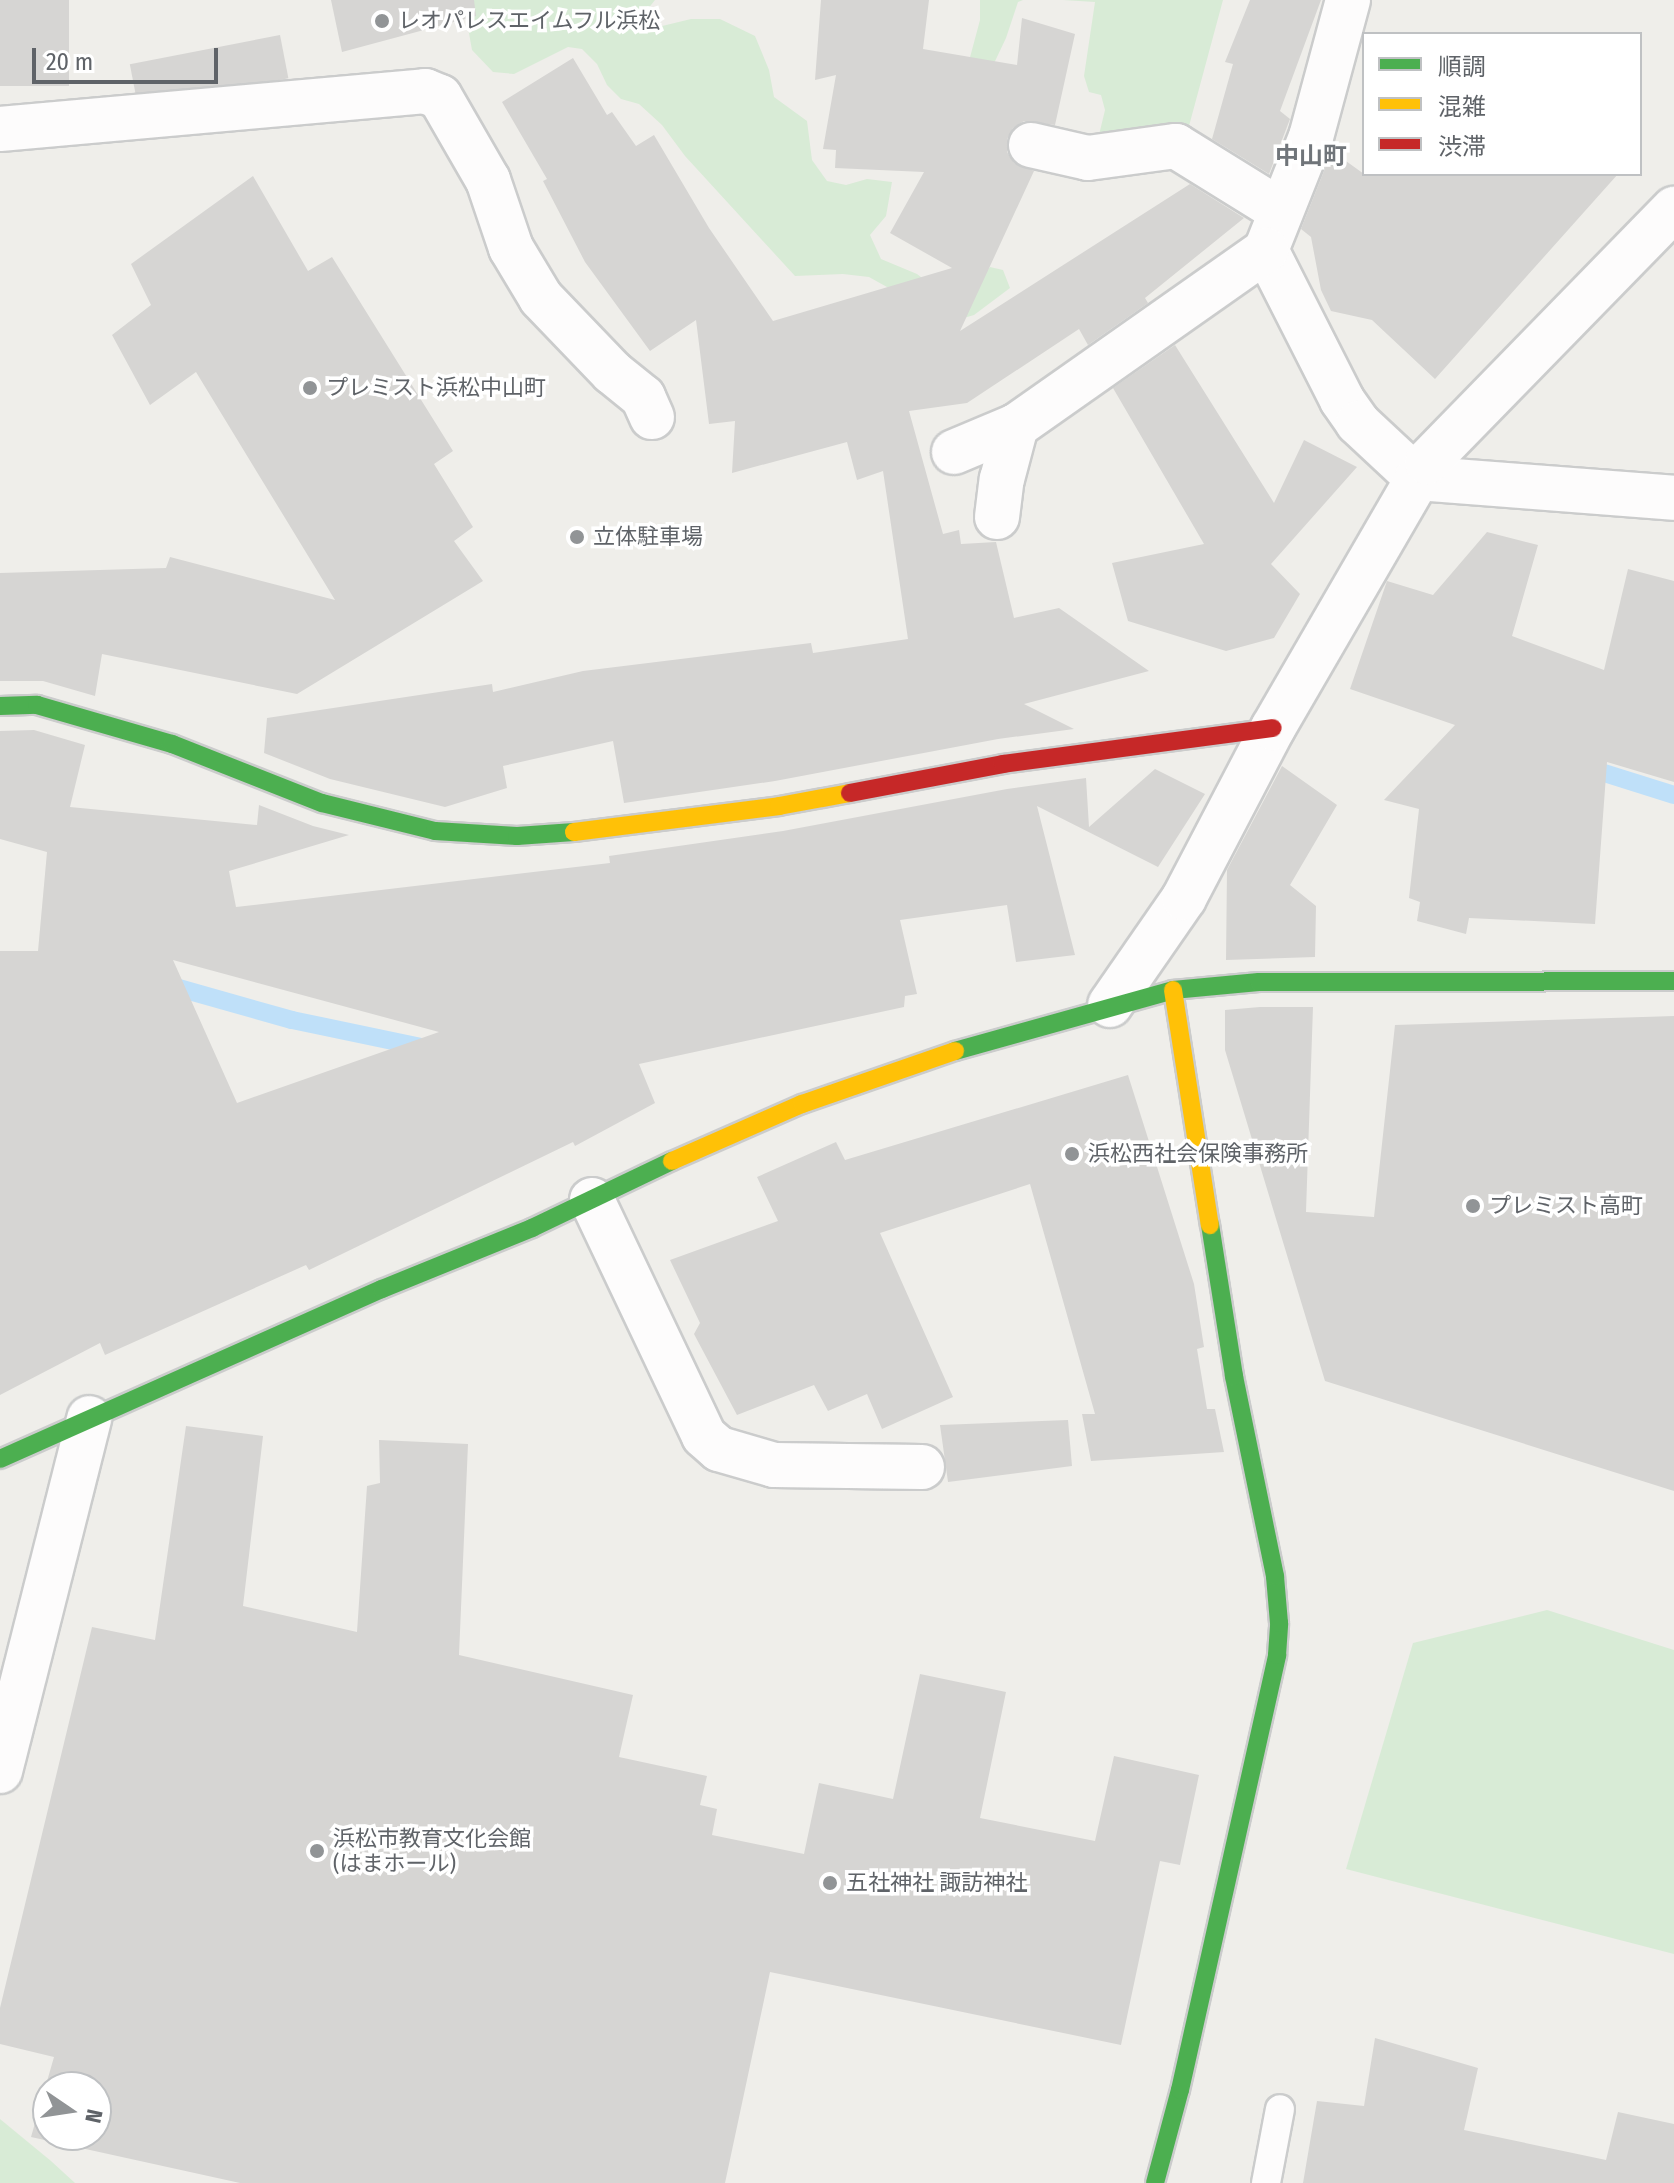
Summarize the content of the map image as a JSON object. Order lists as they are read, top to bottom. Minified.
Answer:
{"districts":["中山町"],"places":["レオパレスエイムフル浜松","プレミスト浜松中山町","立体駐車場","浜松西社会保険事務所","プレミスト高町","浜松市教育文化会館 (はまホール)","五社神社 諏訪神社"],"legend":["順調","混雑","渋滞"],"scale_bar":"20 m","north":"right"}
